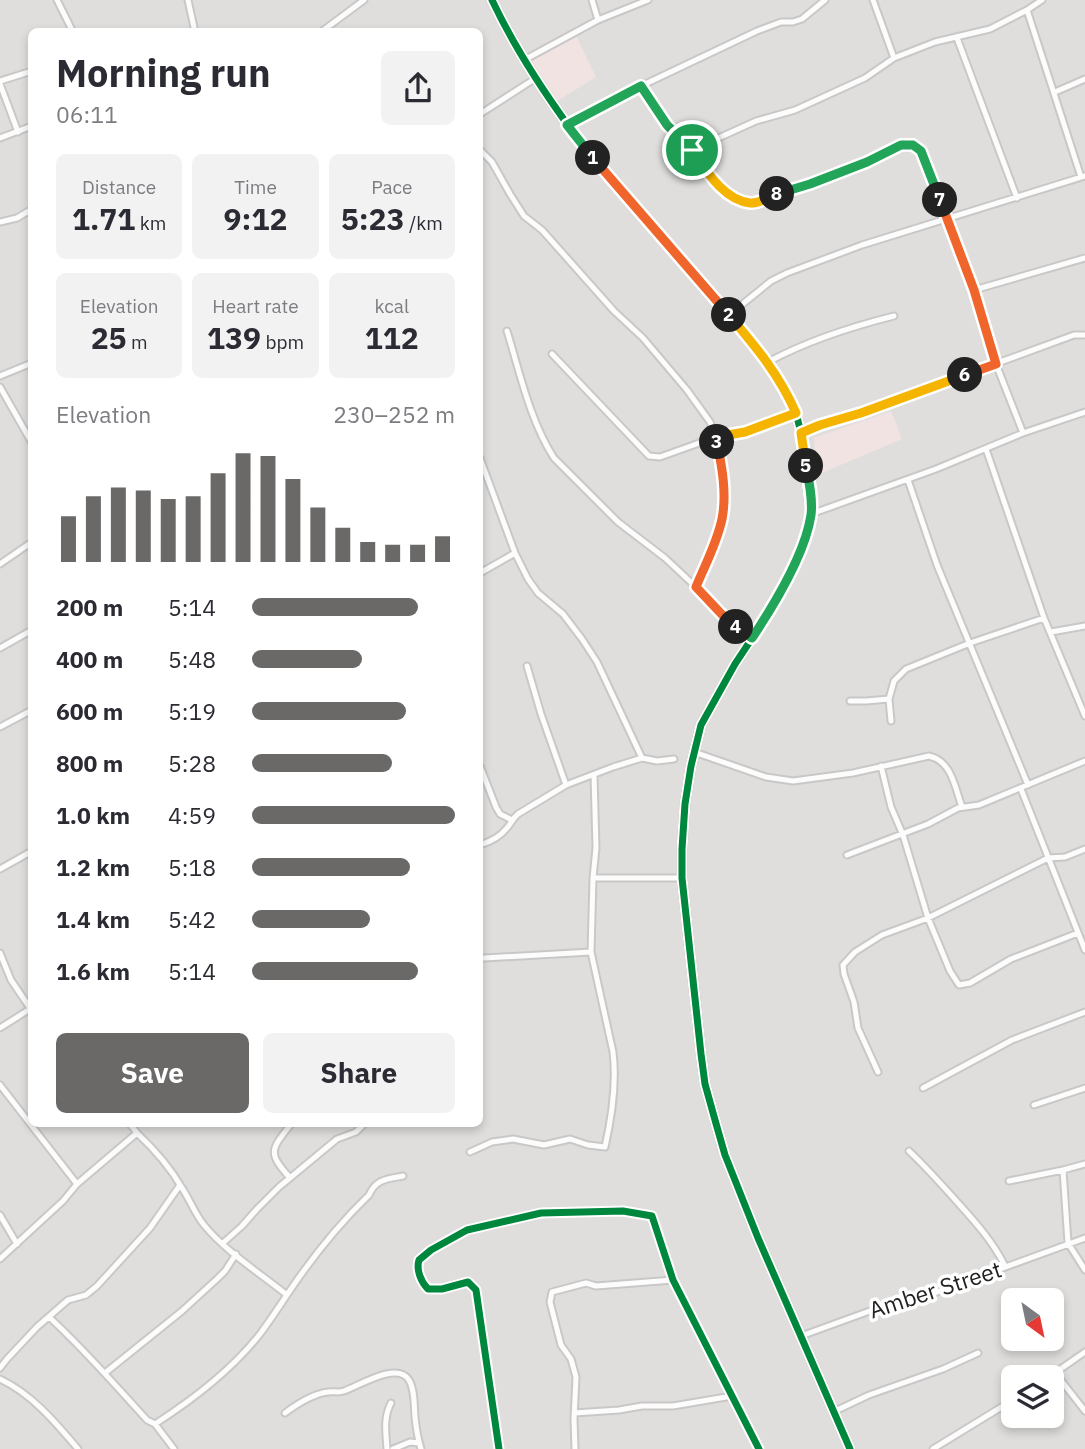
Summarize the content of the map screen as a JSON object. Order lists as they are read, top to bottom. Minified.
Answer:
{"streets":{"street":["Amber Street"]},"north":"bottom right","page":{"heading":["Morning run","06:11"],"pins":["1","8","7","2","6","3","5","4"],"stats":[["Distance","1.71 km"],["Time","9:12"],["Pace","5:23 /km"],["Elevation","25 m"],["Heart rate","139 bpm"],["kcal","112"]],"chart":["Elevation","230–252 m"],"list":[{"name":"200 m","note":"5:14"},{"name":"400 m","note":"5:48"},{"name":"600 m","note":"5:19"},{"name":"800 m","note":"5:28"},{"name":"1.0 km","note":"4:59"},{"name":"1.2 km","note":"5:18"},{"name":"1.4 km","note":"5:42"},{"name":"1.6 km","note":"5:14"}],"buttons":["Save","Share"]}}
